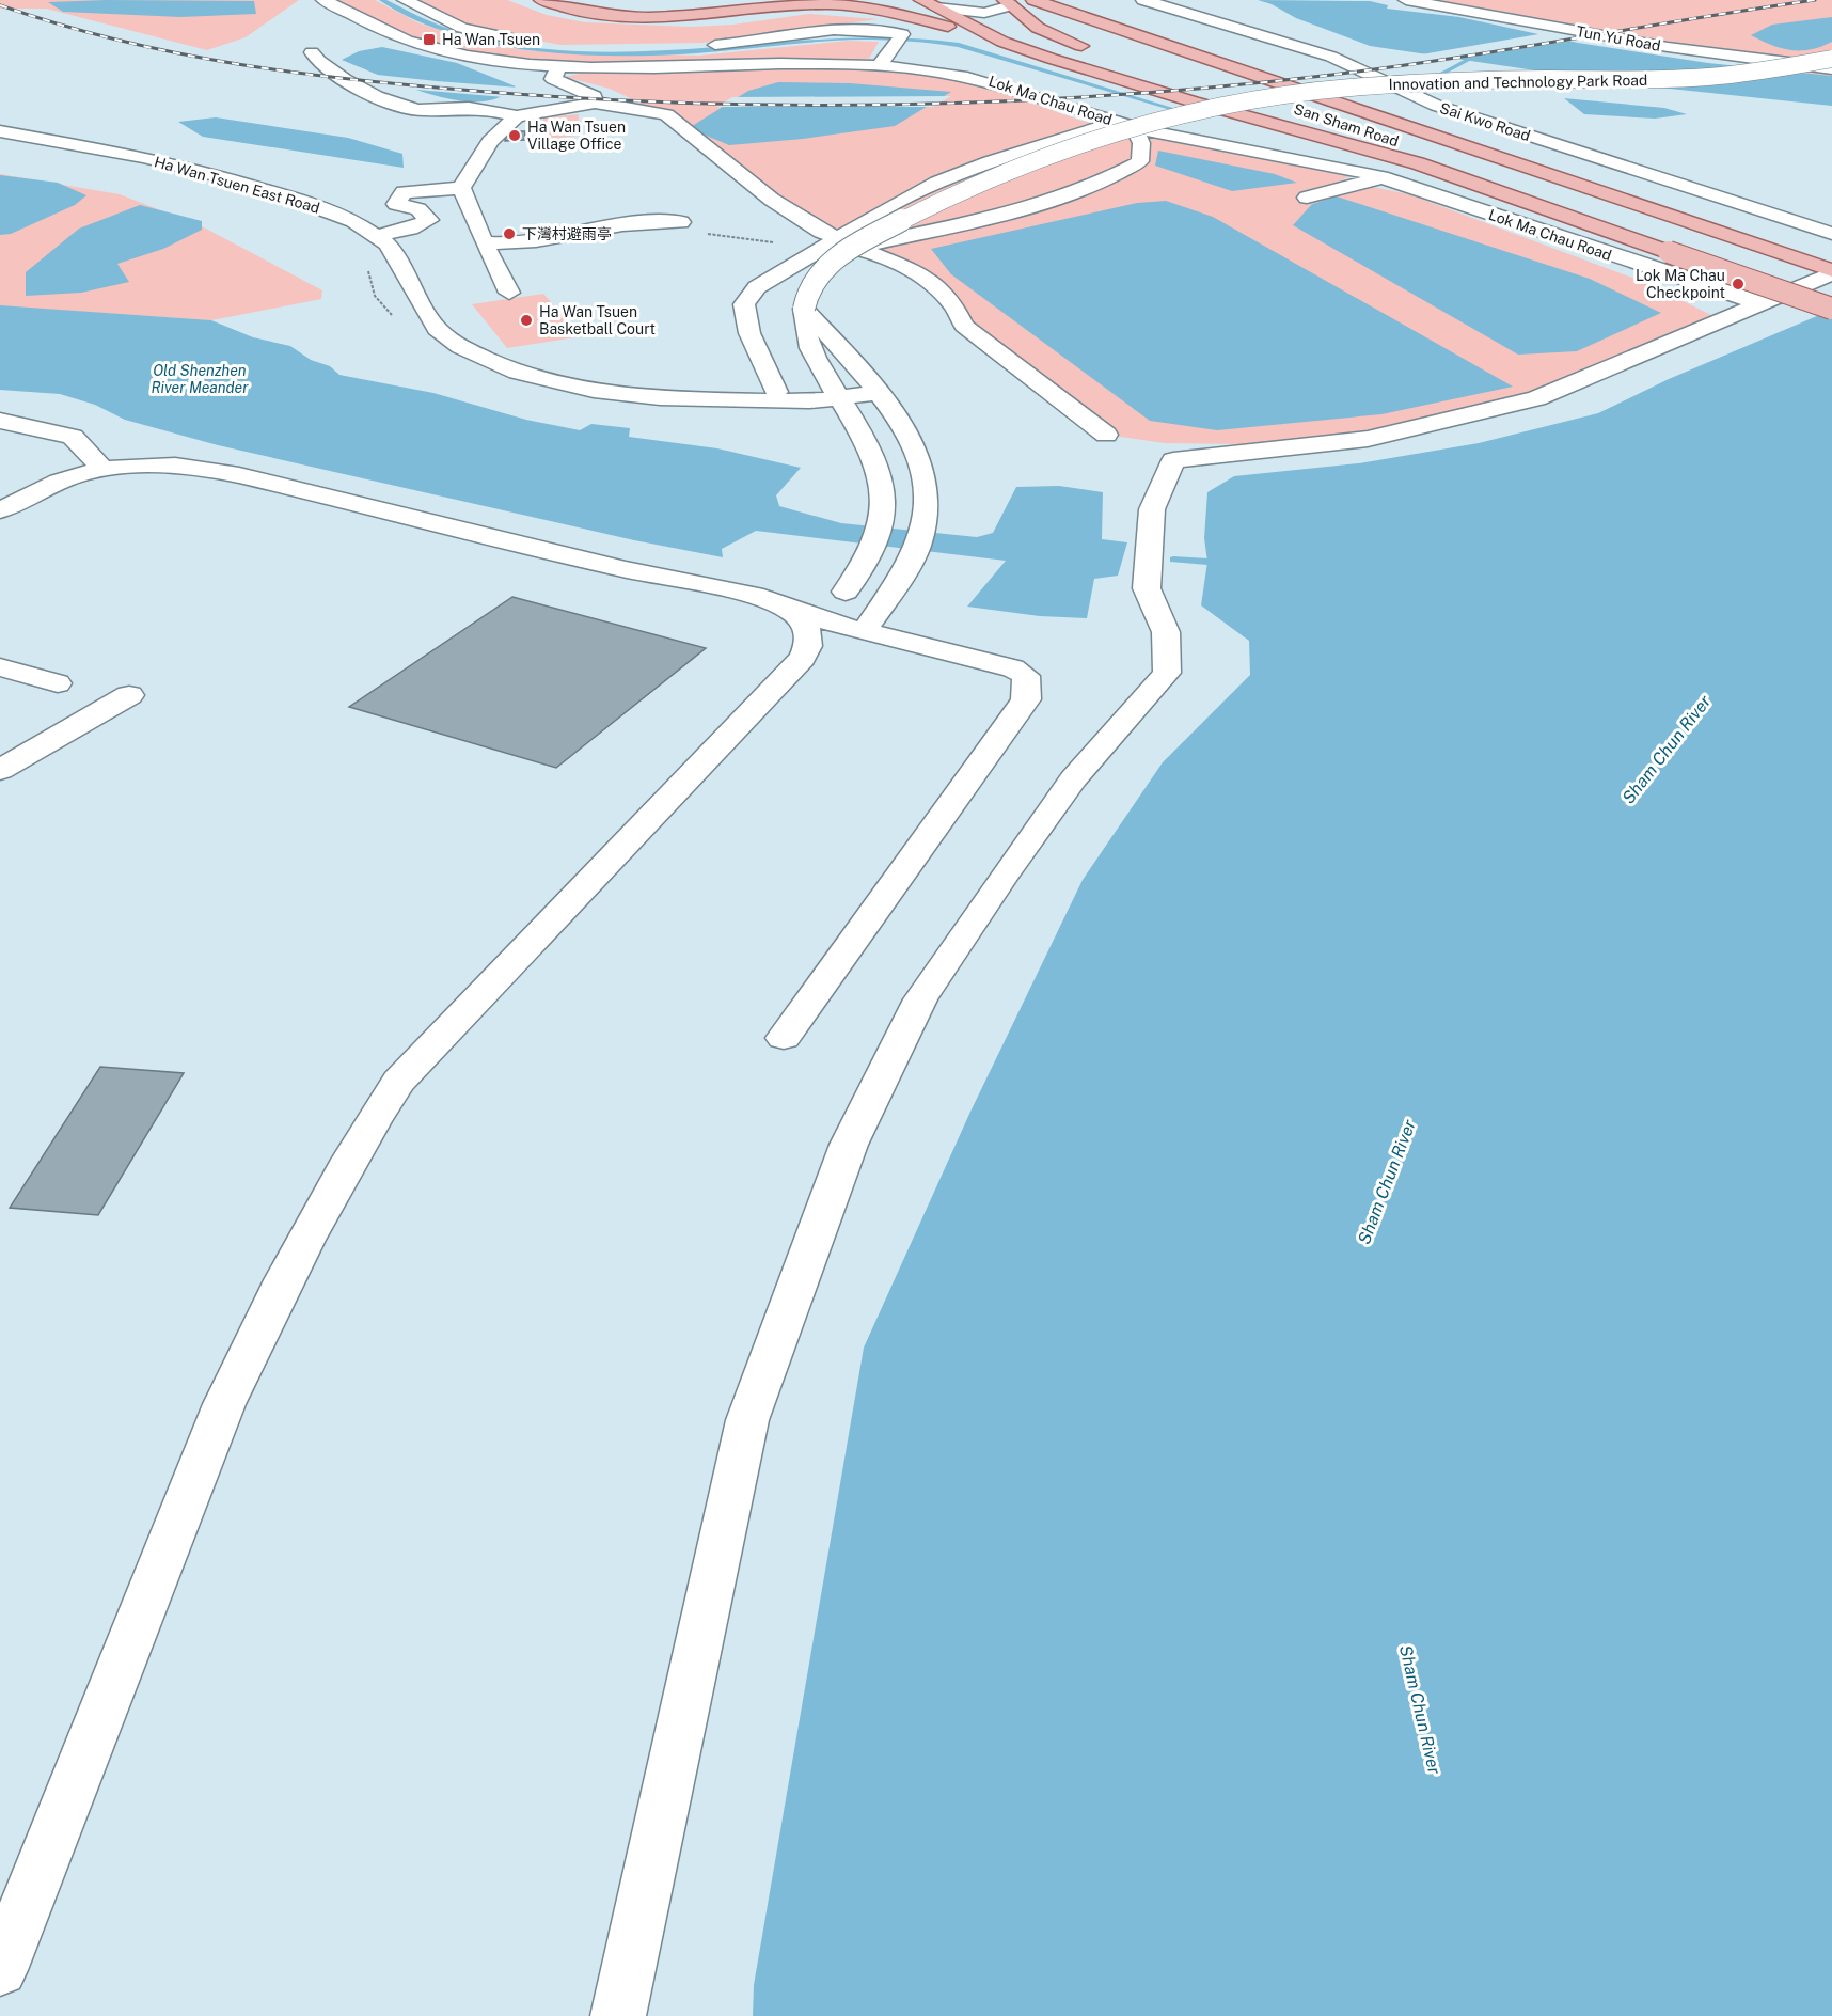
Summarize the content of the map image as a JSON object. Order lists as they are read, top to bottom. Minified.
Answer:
{"streets":{"main road":["San Sham Road"],"street":["Tun Yu Road","Innovation and Technology Park Road","Lok Ma Chau Road","Sai Kwo Road","Ha Wan Tsuen East Road"]},"water":["Old Shenzhen River Meander","Sham Chun River"],"places":{"transit":["Ha Wan Tsuen"],"other":["Ha Wan Tsuen Village Office","下灣村避雨亭","Lok Ma Chau Checkpoint","Ha Wan Tsuen Basketball Court"]}}
